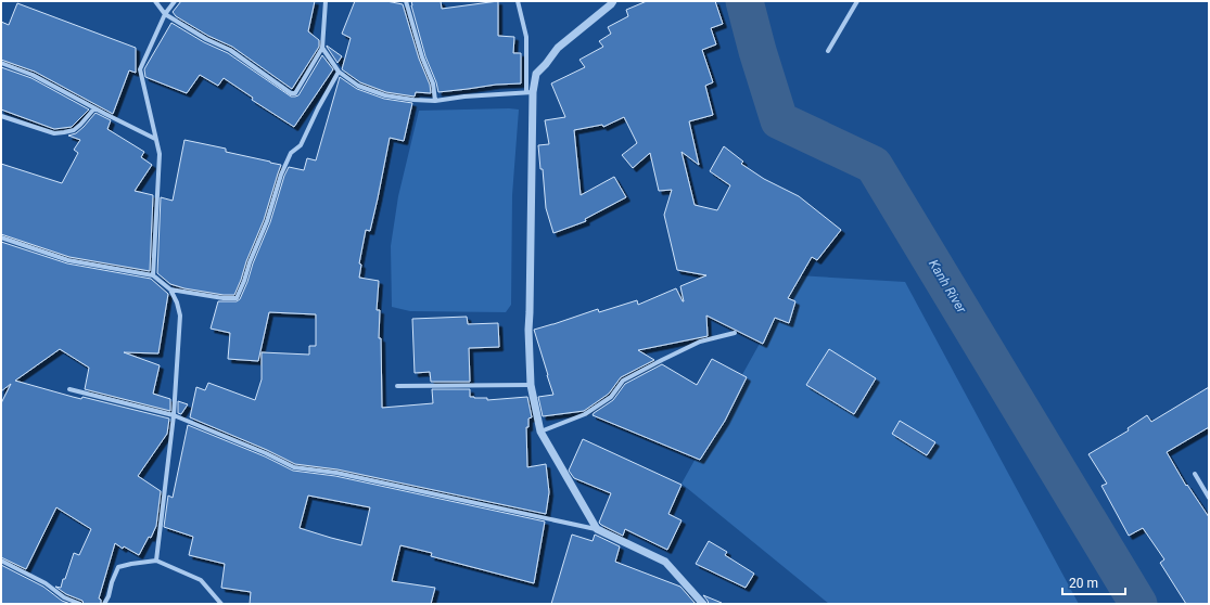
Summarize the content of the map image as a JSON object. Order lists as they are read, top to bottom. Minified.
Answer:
{"water":["Kanh River"],"scale_bar":"20 m"}
